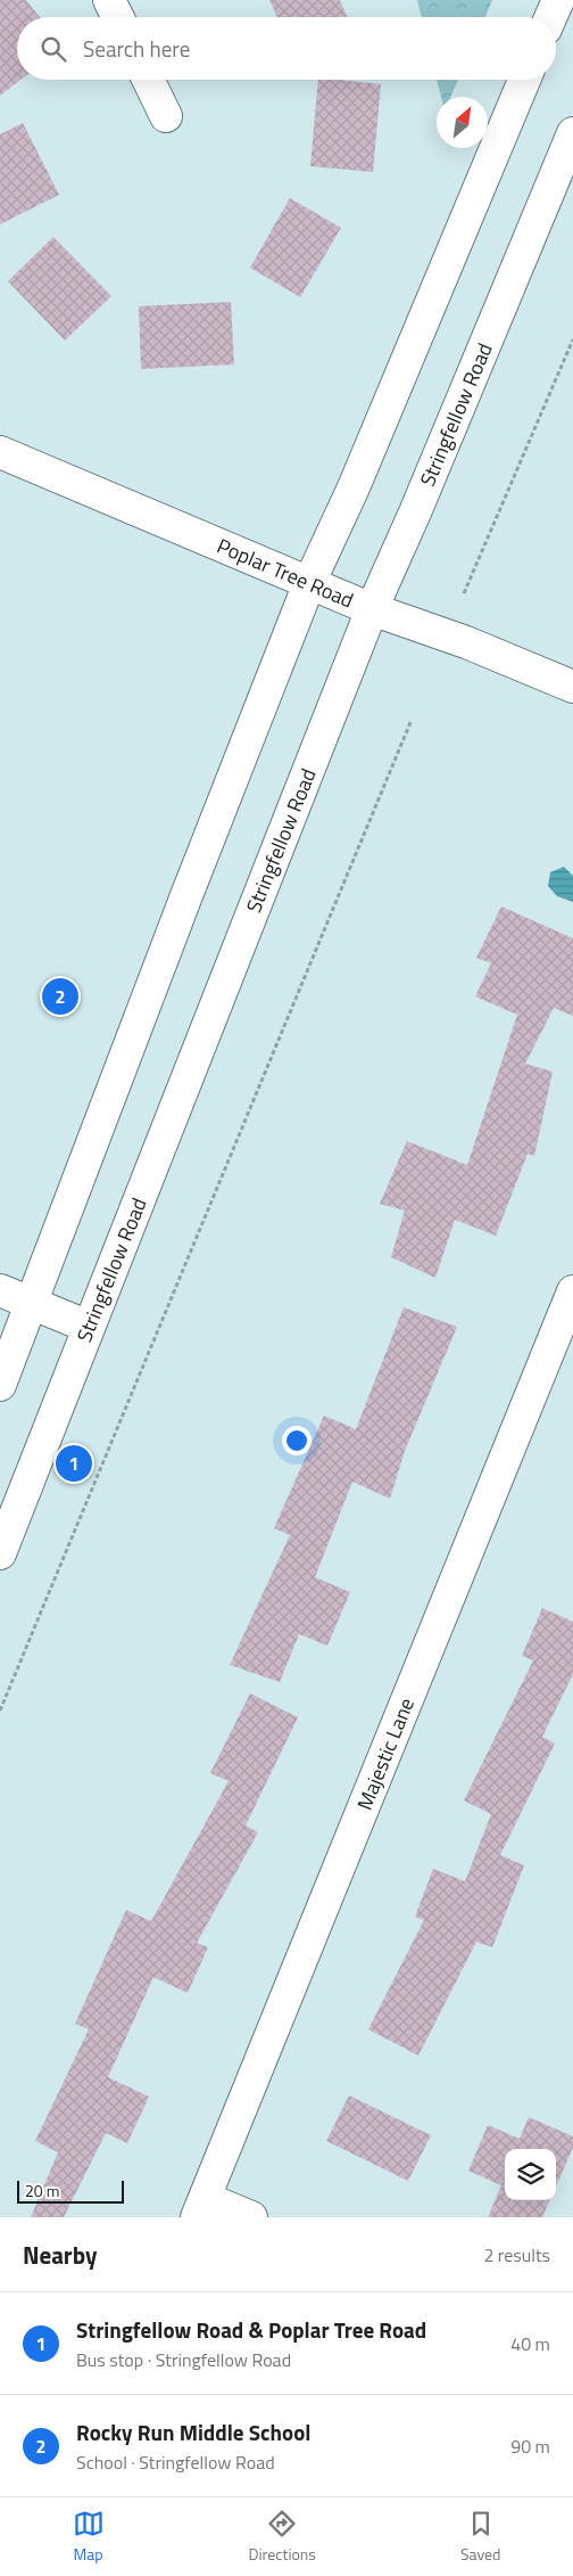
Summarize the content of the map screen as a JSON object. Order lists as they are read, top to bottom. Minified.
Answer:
{"streets":{"main road":["Stringfellow Road","Poplar Tree Road","Majestic Lane"]},"crossings":[["Stringfellow Road","Poplar Tree Road"]],"scale_bar":"20 m","north":"top right","page":{"search":"Search here","pins":["2","1"],"scale":"20 m","heading":["Nearby","2 results"],"list":[{"mark":"1","name":"Stringfellow Road & Poplar Tree Road","note":"Bus stop · Stringfellow Road","value":"40 m"},{"mark":"2","name":"Rocky Run Middle School","note":"School · Stringfellow Road","value":"90 m"}],"nav":["Map","Directions","Saved"]}}
